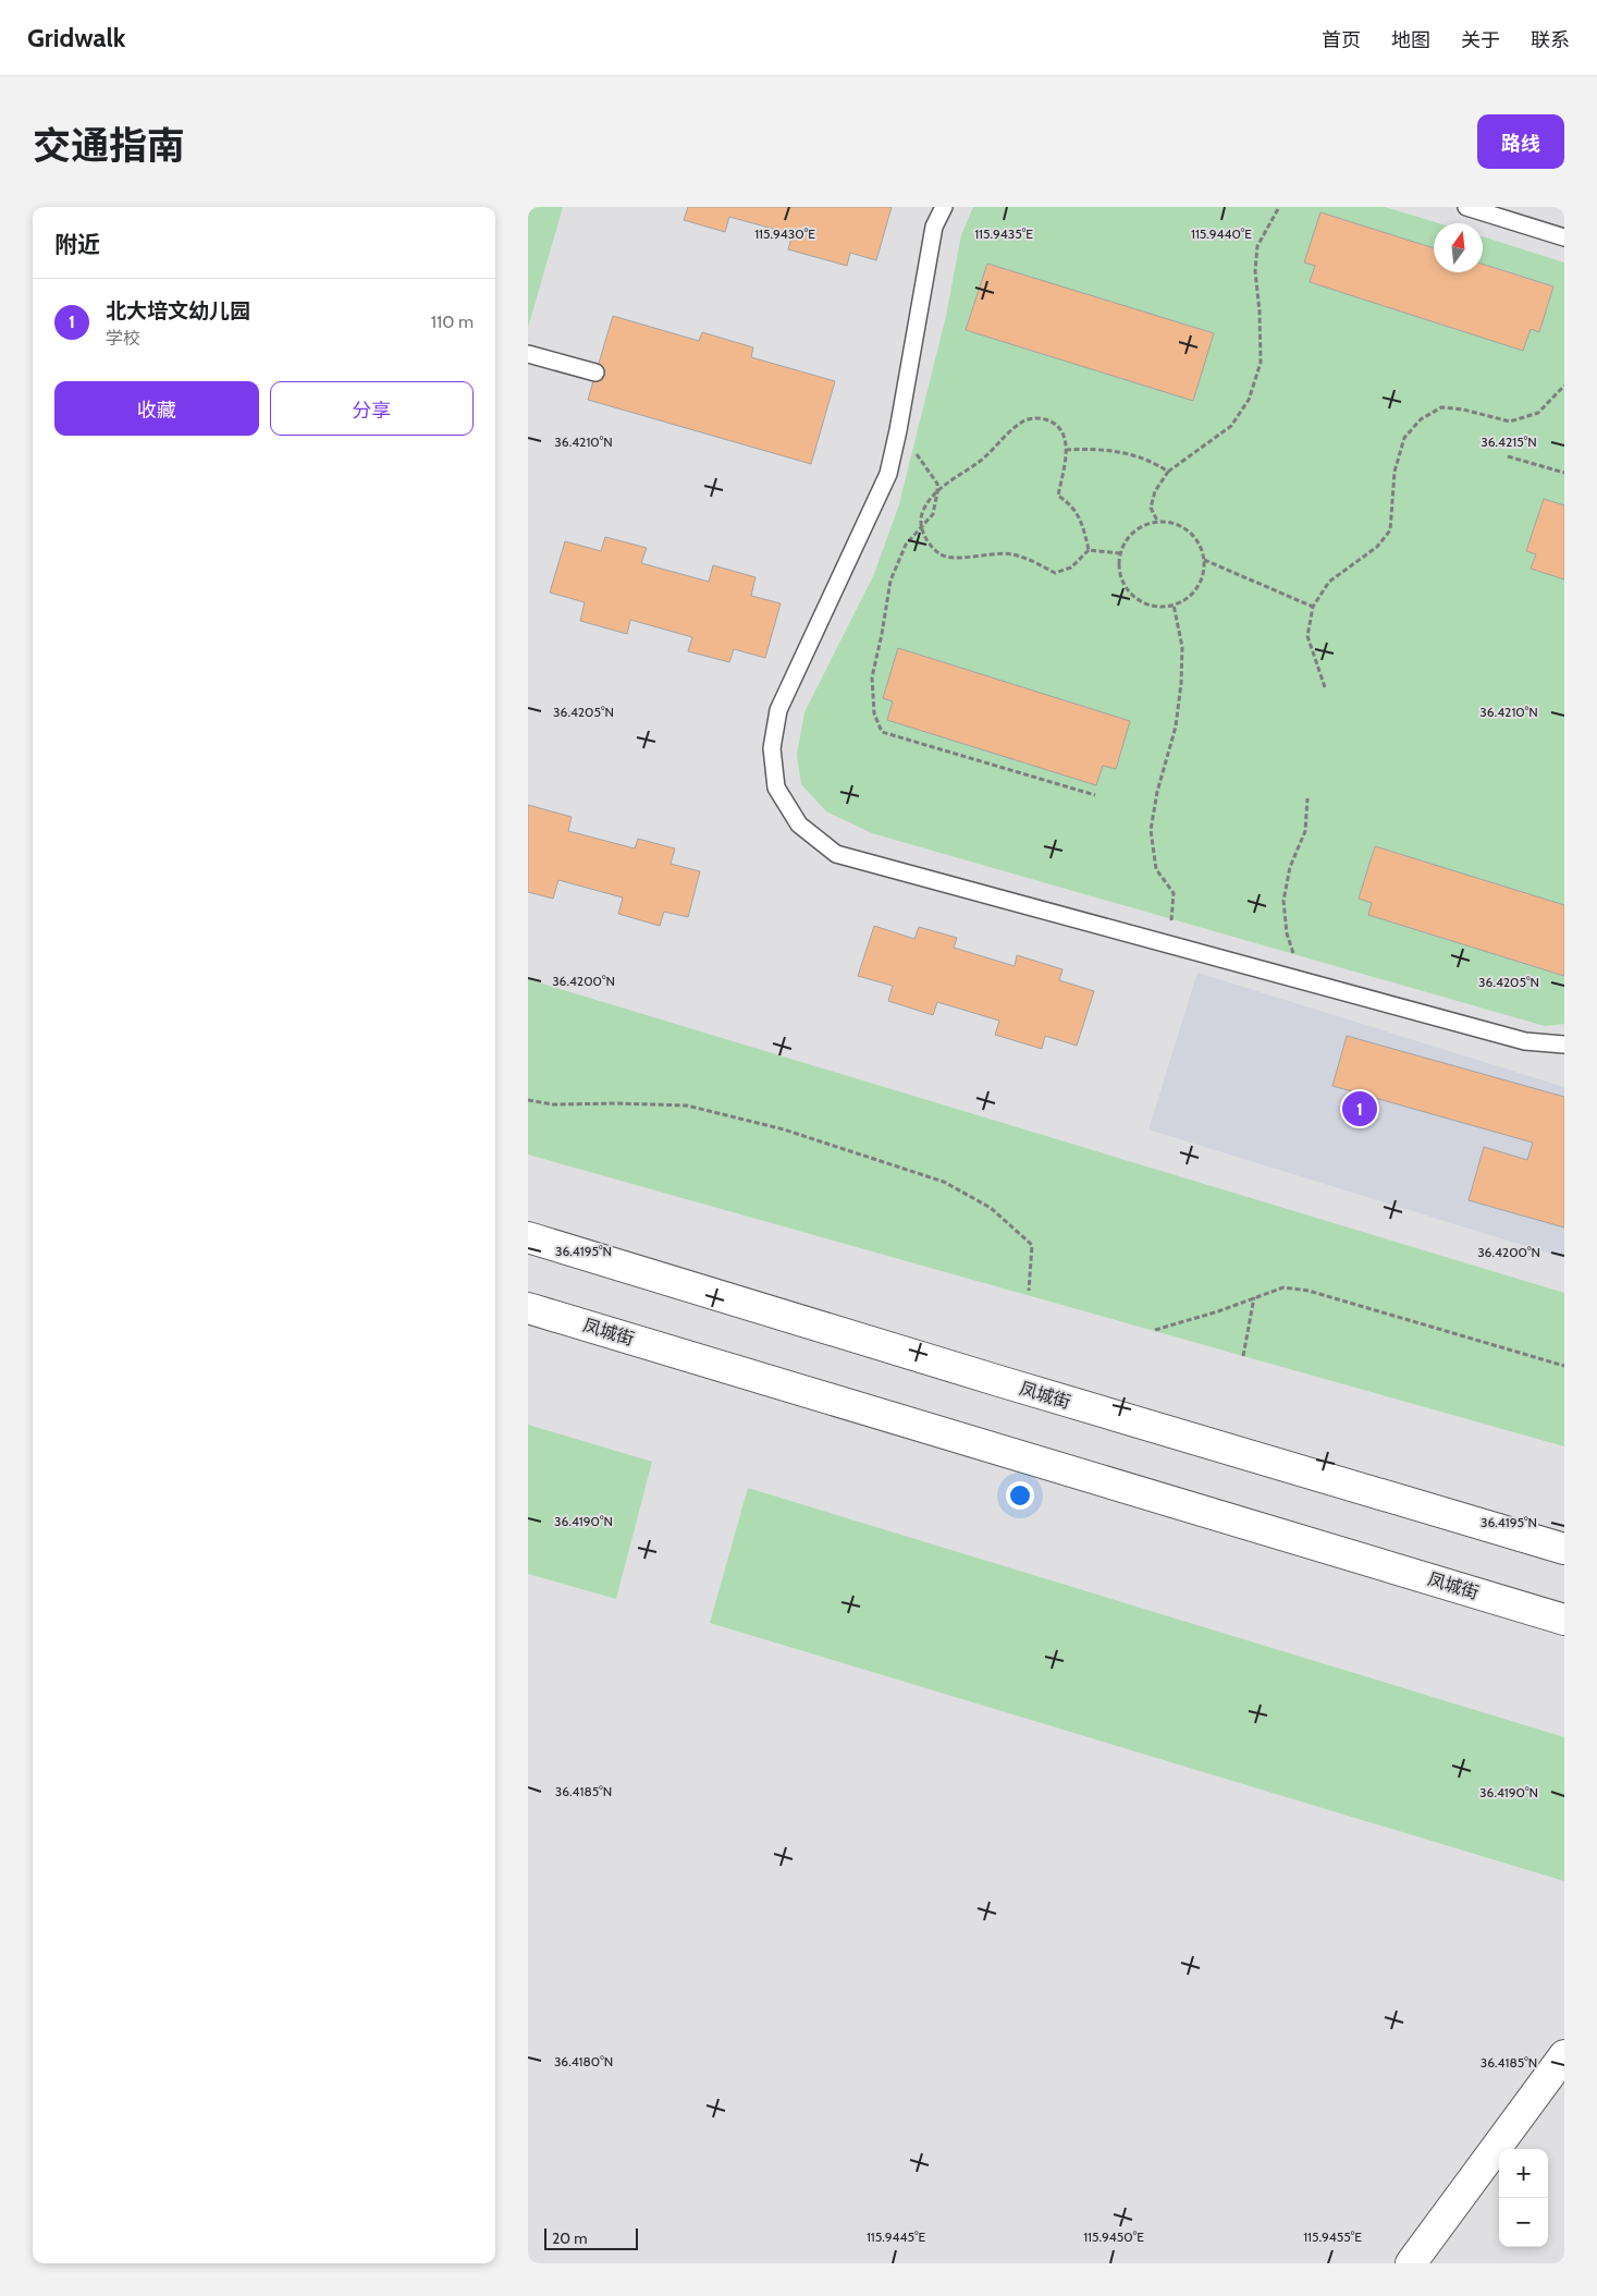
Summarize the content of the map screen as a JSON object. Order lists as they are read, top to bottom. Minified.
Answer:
{"streets":{"main road":["凤城街"]},"scale_bar":"20 m","north":"top","page":{"header":"Gridwalk","nav":["首页","地图","关于","联系"],"title":"交通指南","buttons":["路线",["收藏","分享"]],"heading":"附近","list":[{"mark":"1","name":"北大培文幼儿园","note":"学校","value":"110 m"}],"pins":"1","map_buttons":["+","−"],"scale":"20 m"},"coordinates":["115.9430°E","115.9435°E","115.9440°E","36.4210°N","36.4215°N","36.4205°N","36.4200°N","36.4195°N","36.4190°N","36.4185°N","36.4180°N","115.9445°E","115.9450°E","115.9455°E"]}
